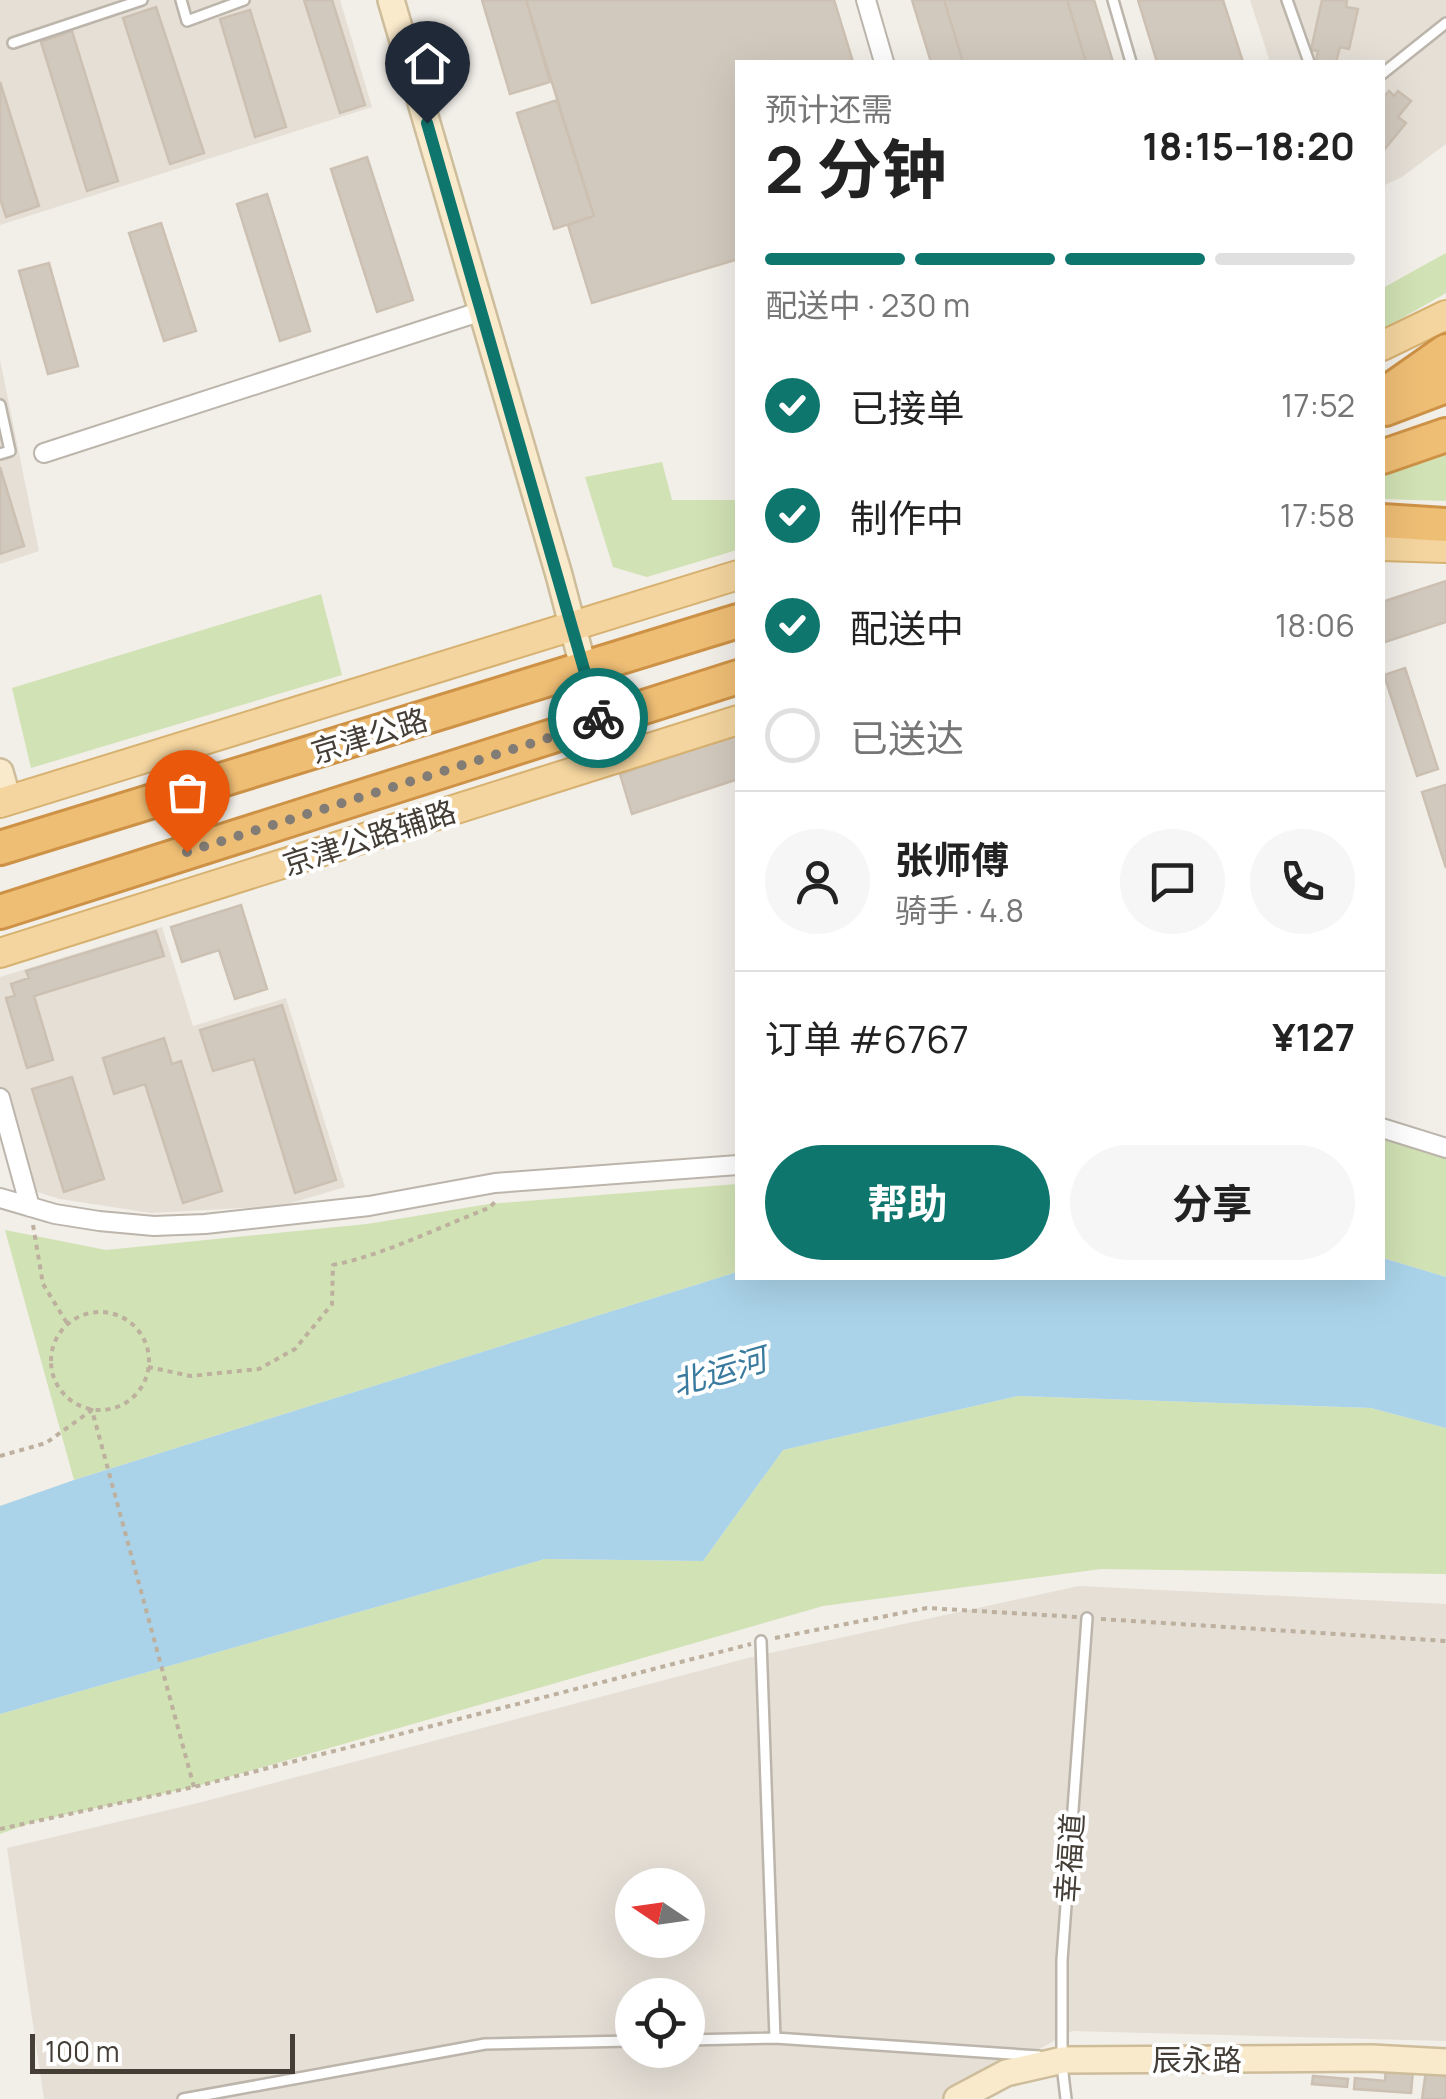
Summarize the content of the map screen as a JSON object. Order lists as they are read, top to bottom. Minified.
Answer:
{"streets":{"highway":["京津公路"],"main road":["京津公路辅路"],"street":["辰永路"],"lane":["幸福道"]},"crossings":[["幸福道","辰永路"]],"water":["北运河"],"scale_bar":"100 m","north":"left","page":{"heading":["2 分钟","预计还需","18:15–18:20"],"panel":["张师傅","骑手 · 4.8","订单 #6767","¥127"],"bar":"配送中 · 230 m","list":[["已接单","17:52"],["制作中","17:58"],["配送中","18:06"],"已送达"],"buttons":["帮助","分享"],"scale":"100 m"}}
